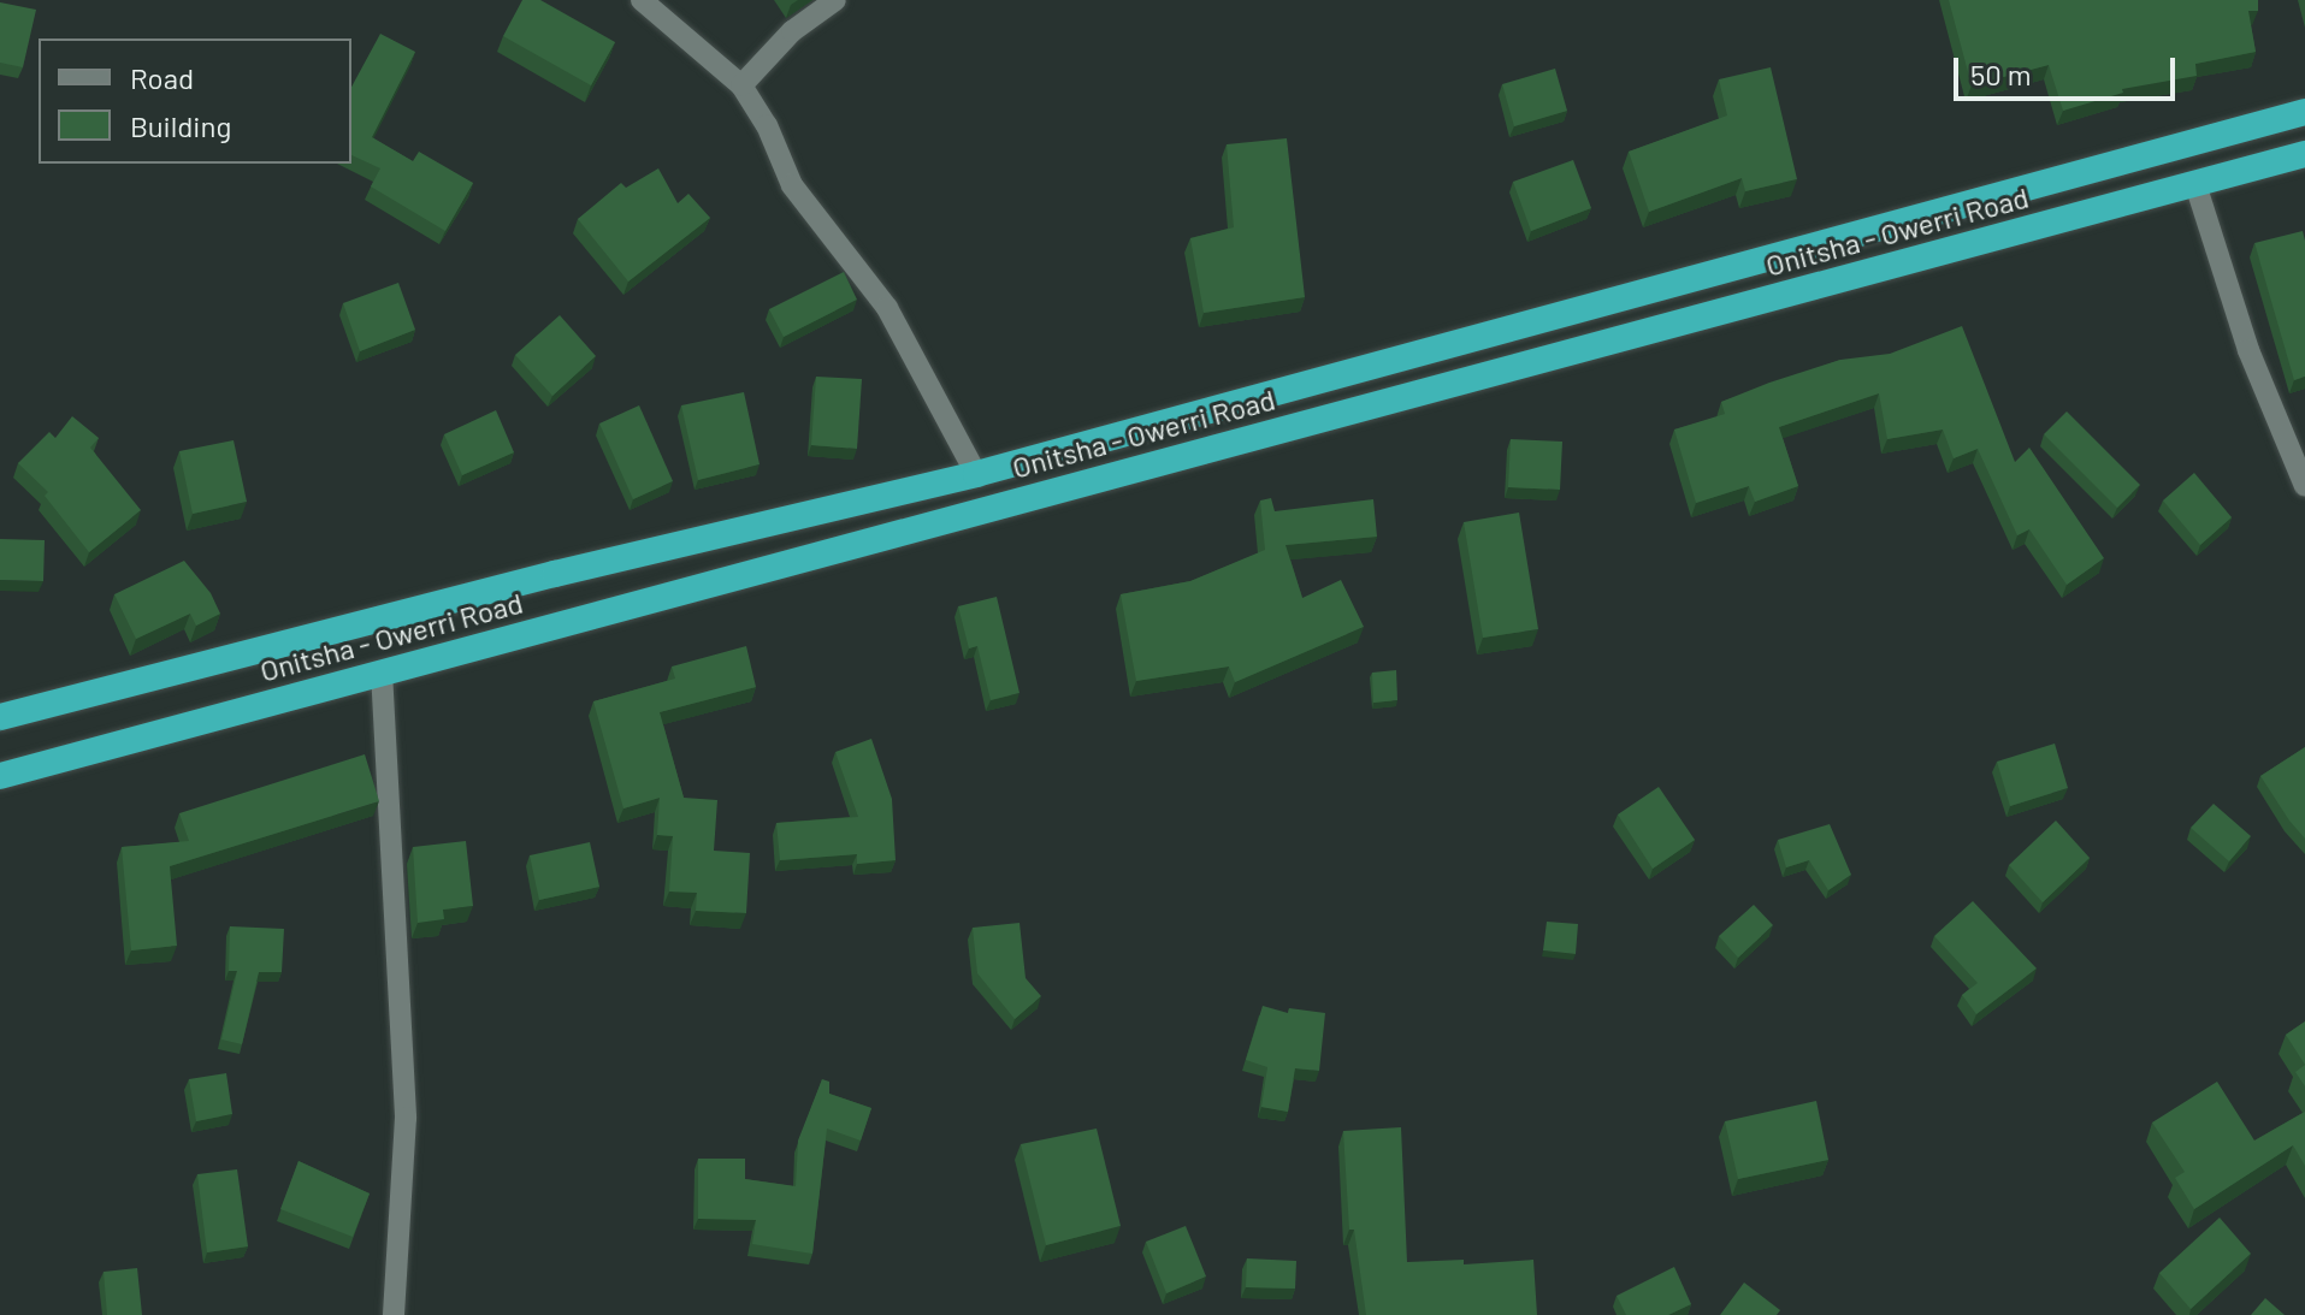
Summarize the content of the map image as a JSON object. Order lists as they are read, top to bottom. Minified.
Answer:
{"streets":{"highway":["Onitsha - Owerri Road"]},"legend":["Road","Building"],"scale_bar":"50 m"}
